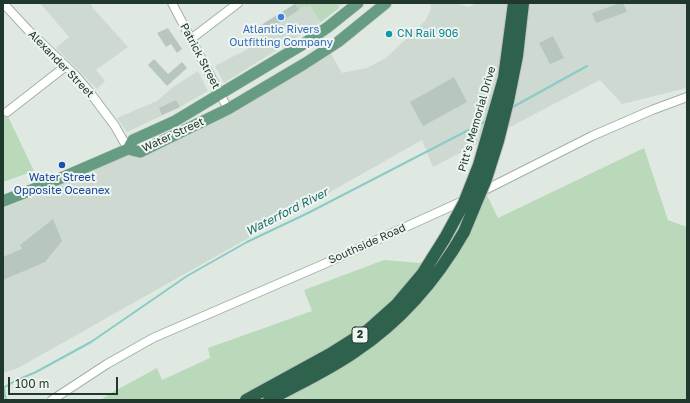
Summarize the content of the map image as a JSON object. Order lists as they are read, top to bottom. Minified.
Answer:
{"streets":{"highway":["Pitt's Memorial Drive","2"],"main road":["Water Street"],"street":["Patrick Street","Alexander Street","Southside Road"]},"crossings":[["Patrick Street","Water Street"],["Alexander Street","Water Street"]],"water":["Waterford River"],"places":["Atlantic Rivers Outfitting Company","CN Rail 906","Water Street Opposite Oceanex"],"scale_bar":"100 m"}
